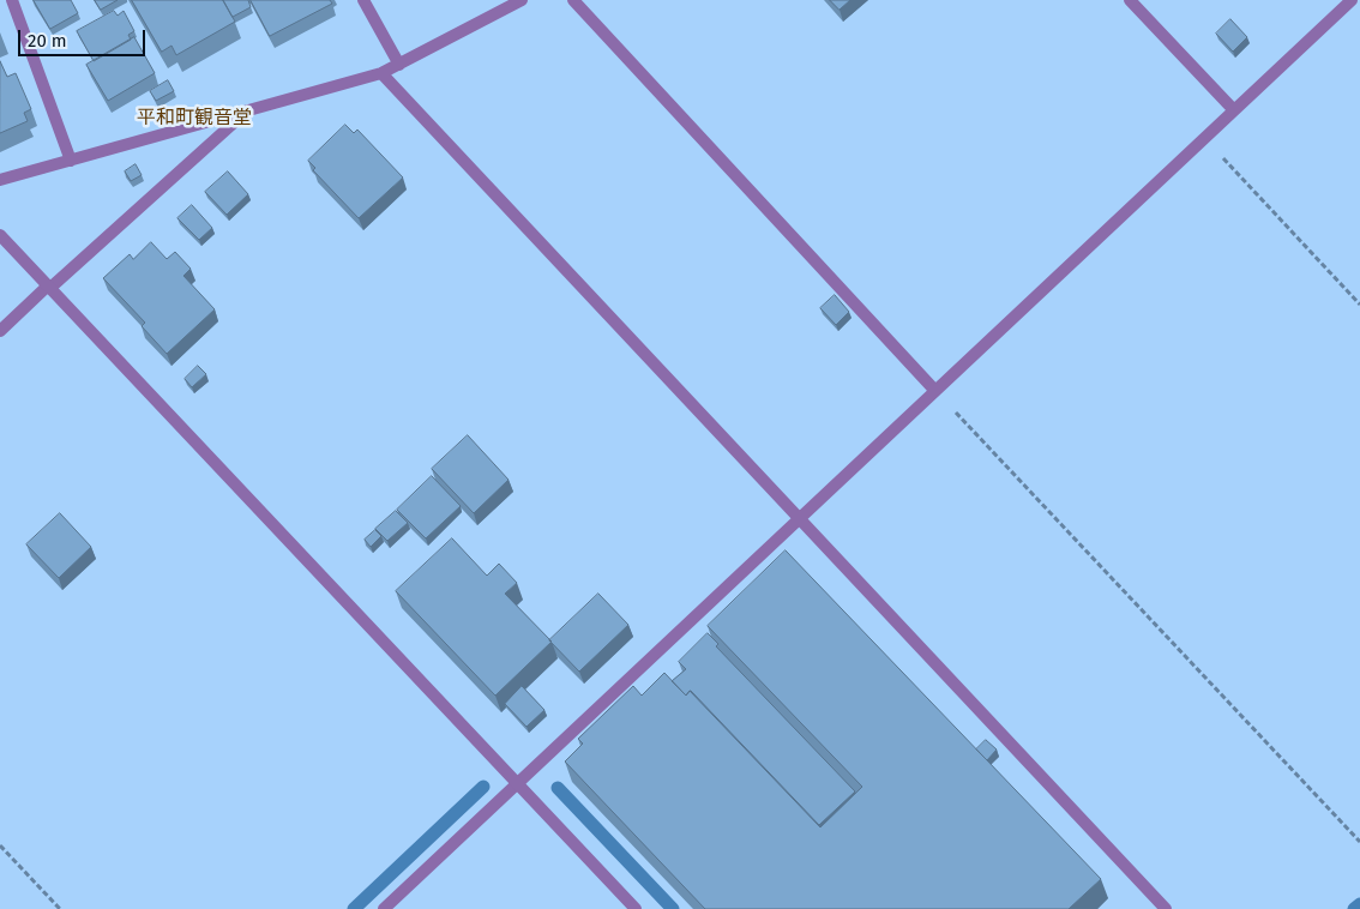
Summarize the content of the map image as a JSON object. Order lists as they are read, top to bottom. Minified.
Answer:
{"districts":["平和町観音堂"],"scale_bar":"20 m"}
